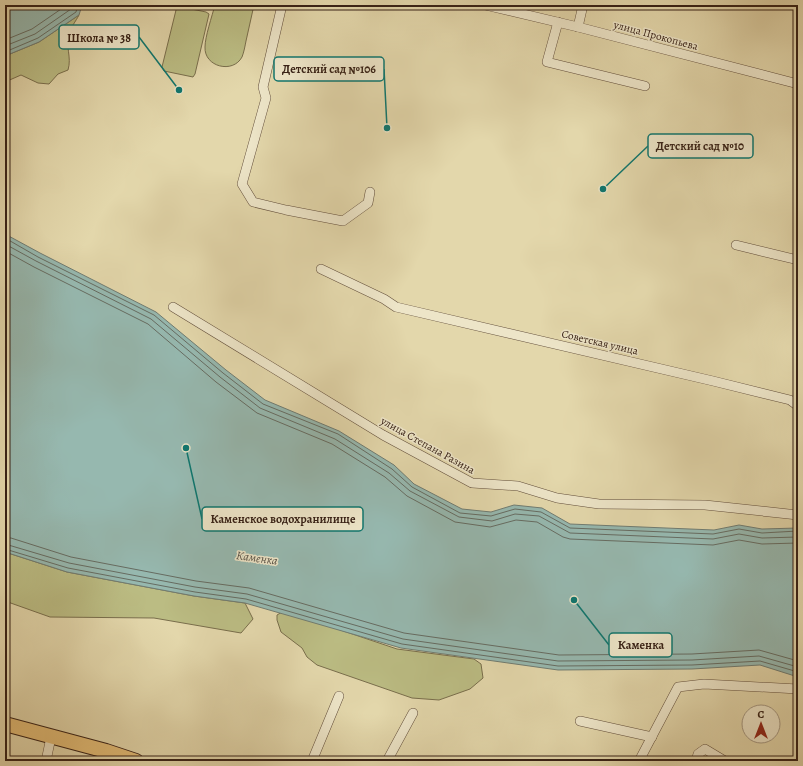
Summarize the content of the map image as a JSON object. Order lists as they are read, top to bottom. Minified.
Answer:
{"streets":{"street":["улица Прокопьева","Советская улица","улица Степана Разина"]},"water":["Каменка"],"places":["Школа № 38","Детский сад №106","Детский сад №10","Каменское водохранилище","Каменка"],"north":"top"}
